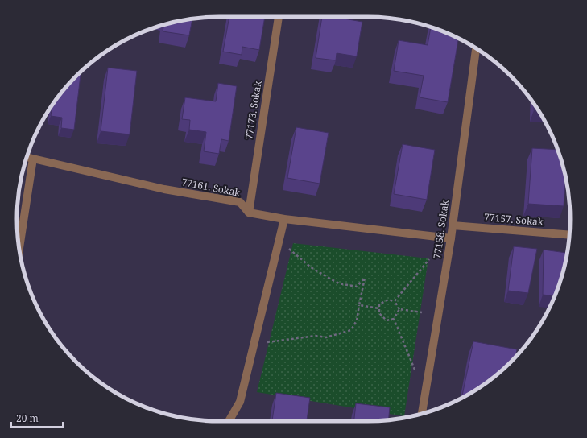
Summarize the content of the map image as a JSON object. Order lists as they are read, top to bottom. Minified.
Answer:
{"streets":{"street":["77173. Sokak","77161. Sokak","77157. Sokak","77158. Sokak"]},"crossings":[["77173. Sokak","77161. Sokak"],["77157. Sokak","77158. Sokak"]],"scale_bar":"20 m"}
